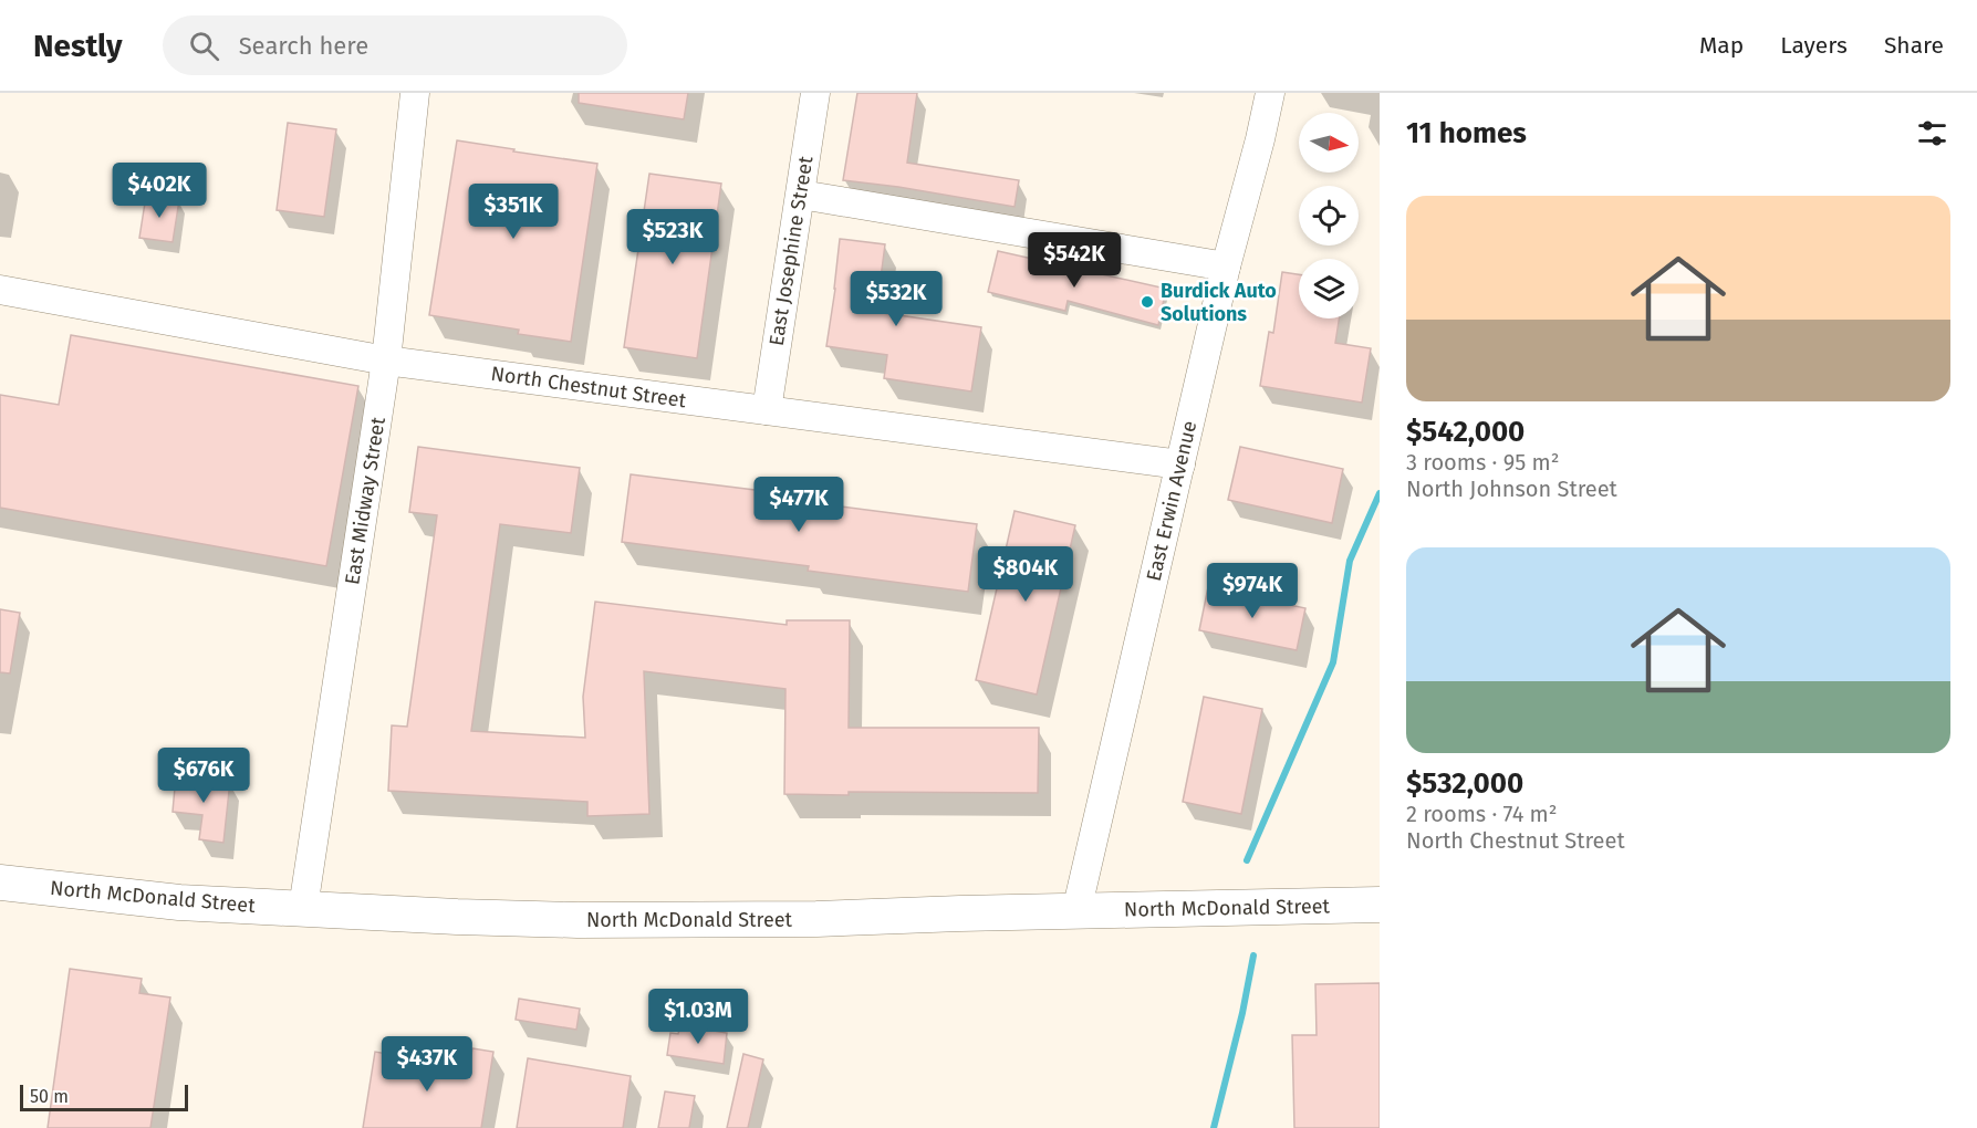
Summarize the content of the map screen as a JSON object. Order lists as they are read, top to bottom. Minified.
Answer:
{"streets":{"main road":["North McDonald Street"],"street":["East Josephine Street","North Chestnut Street","East Midway Street","East Erwin Avenue"]},"crossings":[["East Josephine Street","North Chestnut Street"],["North Chestnut Street","East Midway Street"],["North Chestnut Street","East Erwin Avenue"],["East Midway Street","North McDonald Street"],["East Erwin Avenue","North McDonald Street"]],"places":["Burdick Auto Solutions"],"scale_bar":"50 m","north":"right","page":{"header":"Nestly","search":"Search here","nav":["Map","Layers","Share"],"heading":"11 homes","price":["$402K","$351K","$523K","$542K","$532K","$477K","$804K","$974K","$676K","$1.03M","$437K"],"list":[{"name":"$542,000","note":"3 rooms · 95 m² · North Johnson Street"},{"name":"$532,000","note":"2 rooms · 74 m² · North Chestnut Street"}],"scale":"50 m"}}
